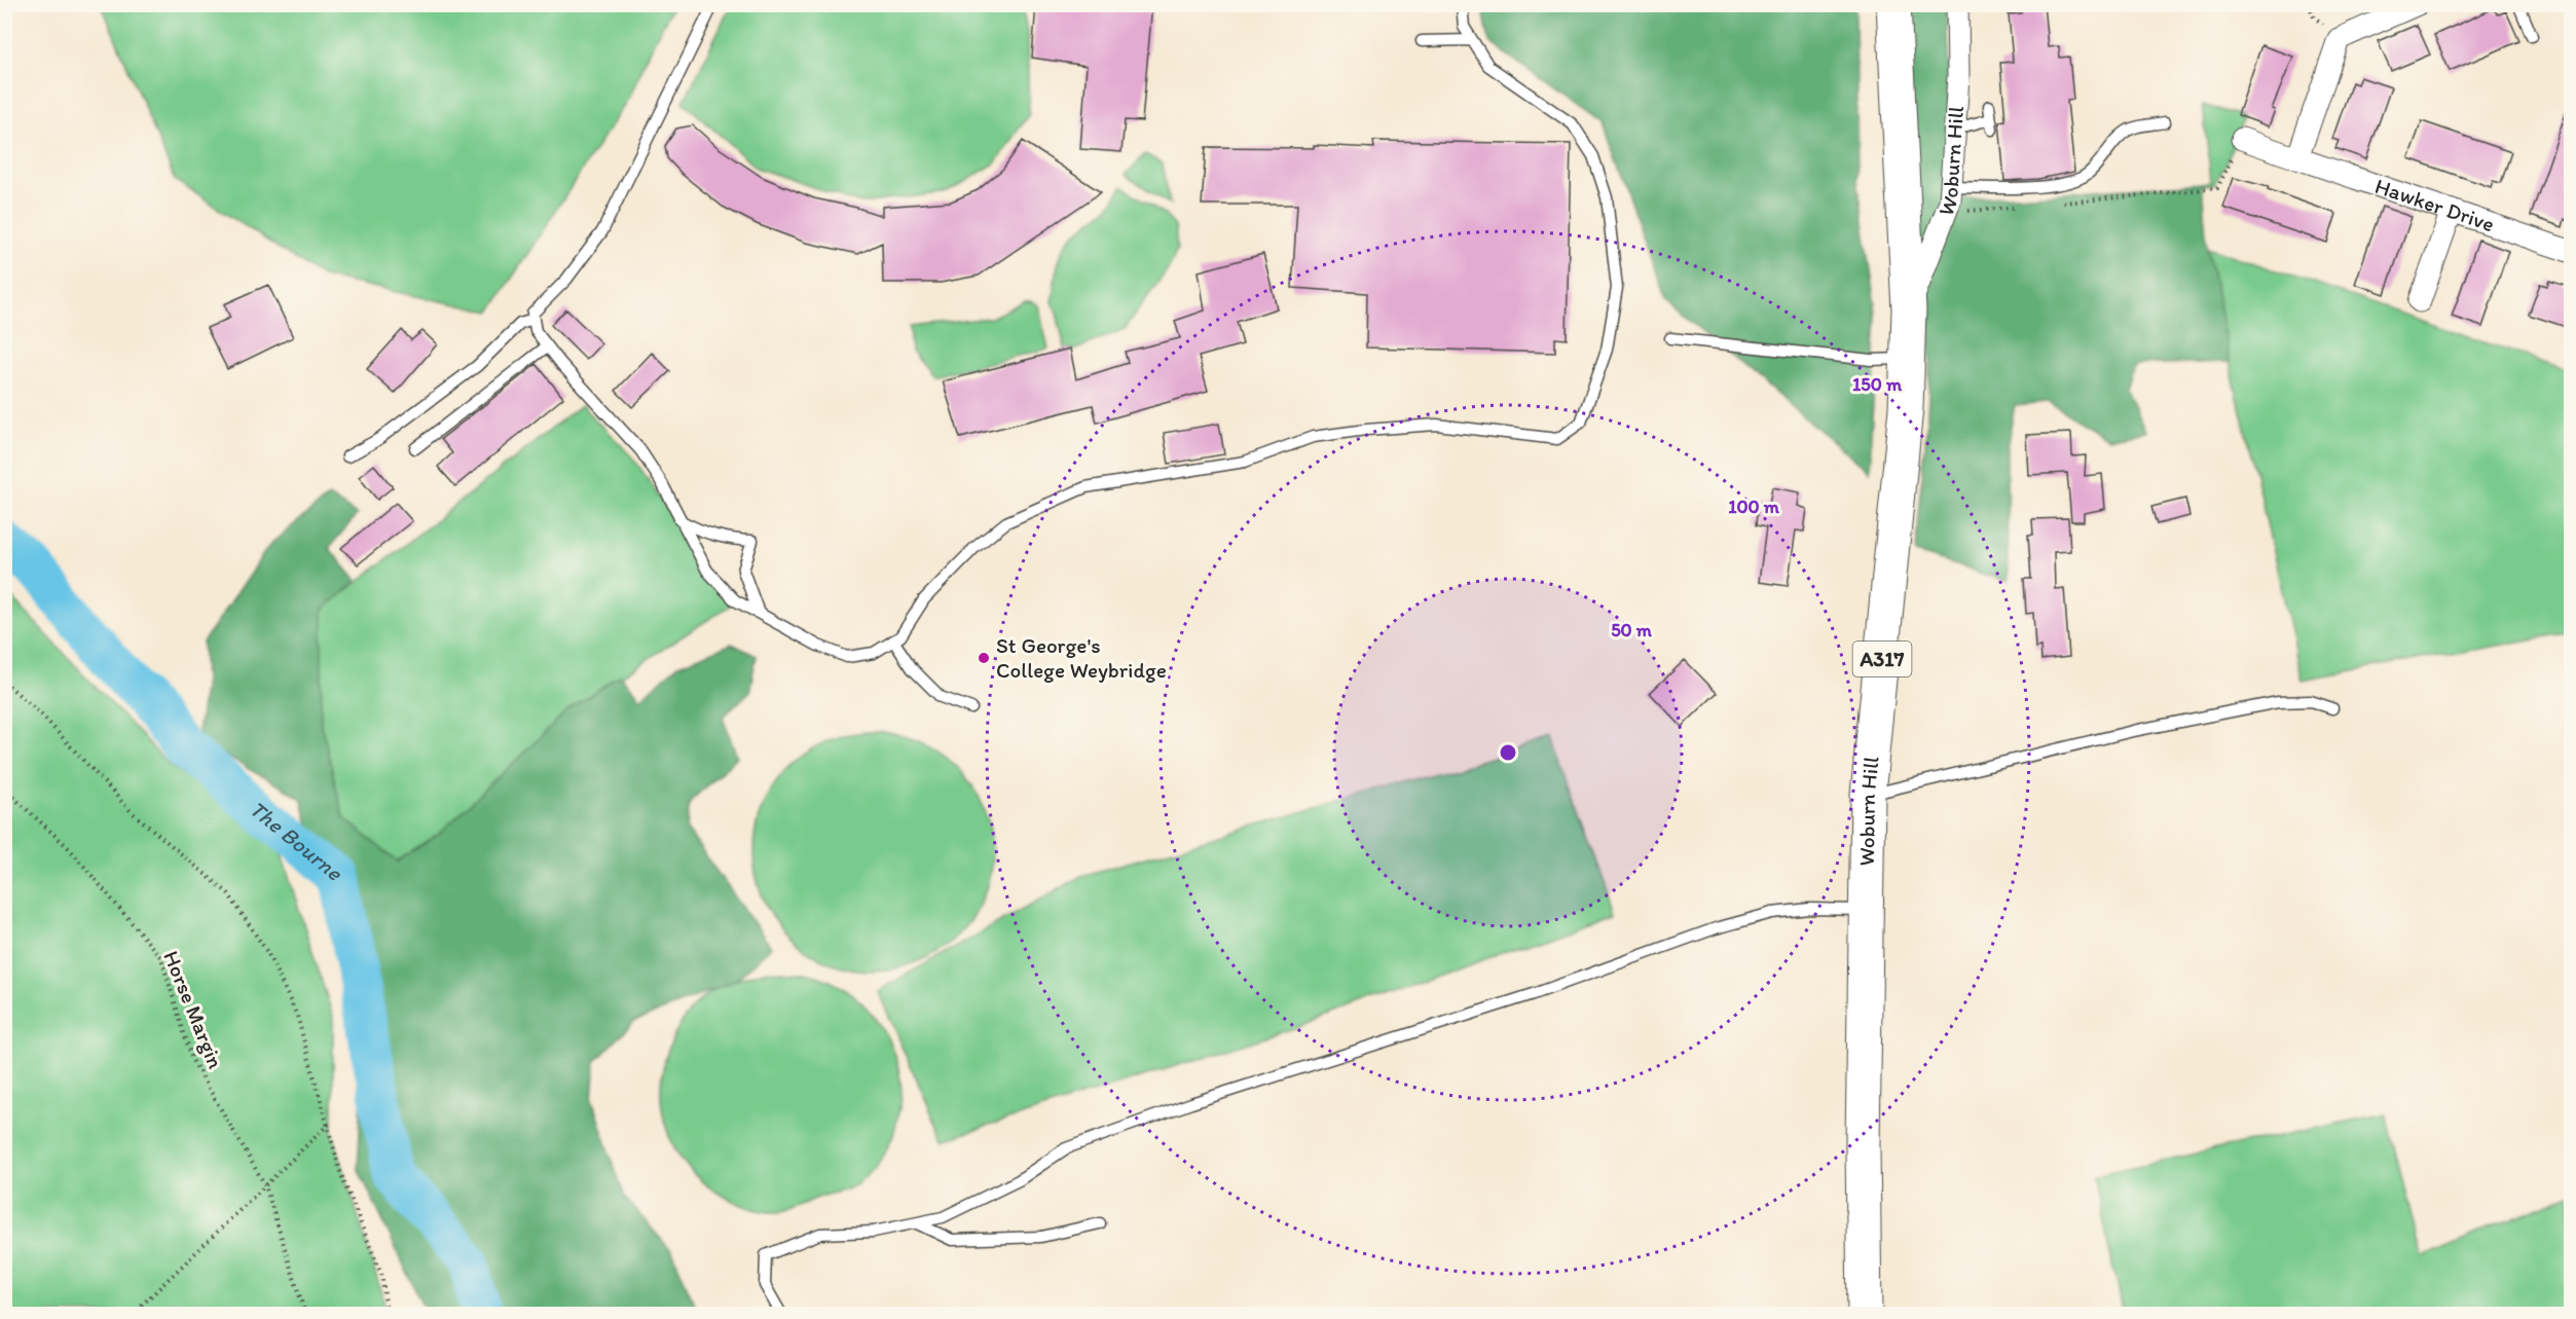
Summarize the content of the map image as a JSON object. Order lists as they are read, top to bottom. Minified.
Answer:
{"streets":{"main road":["Woburn Hill","A317"],"street":["Hawker Drive"],"path":["Horse Margin"]},"water":["The Bourne"],"places":["St George's College Weybridge"],"rings":["150 m","100 m","50 m"]}
